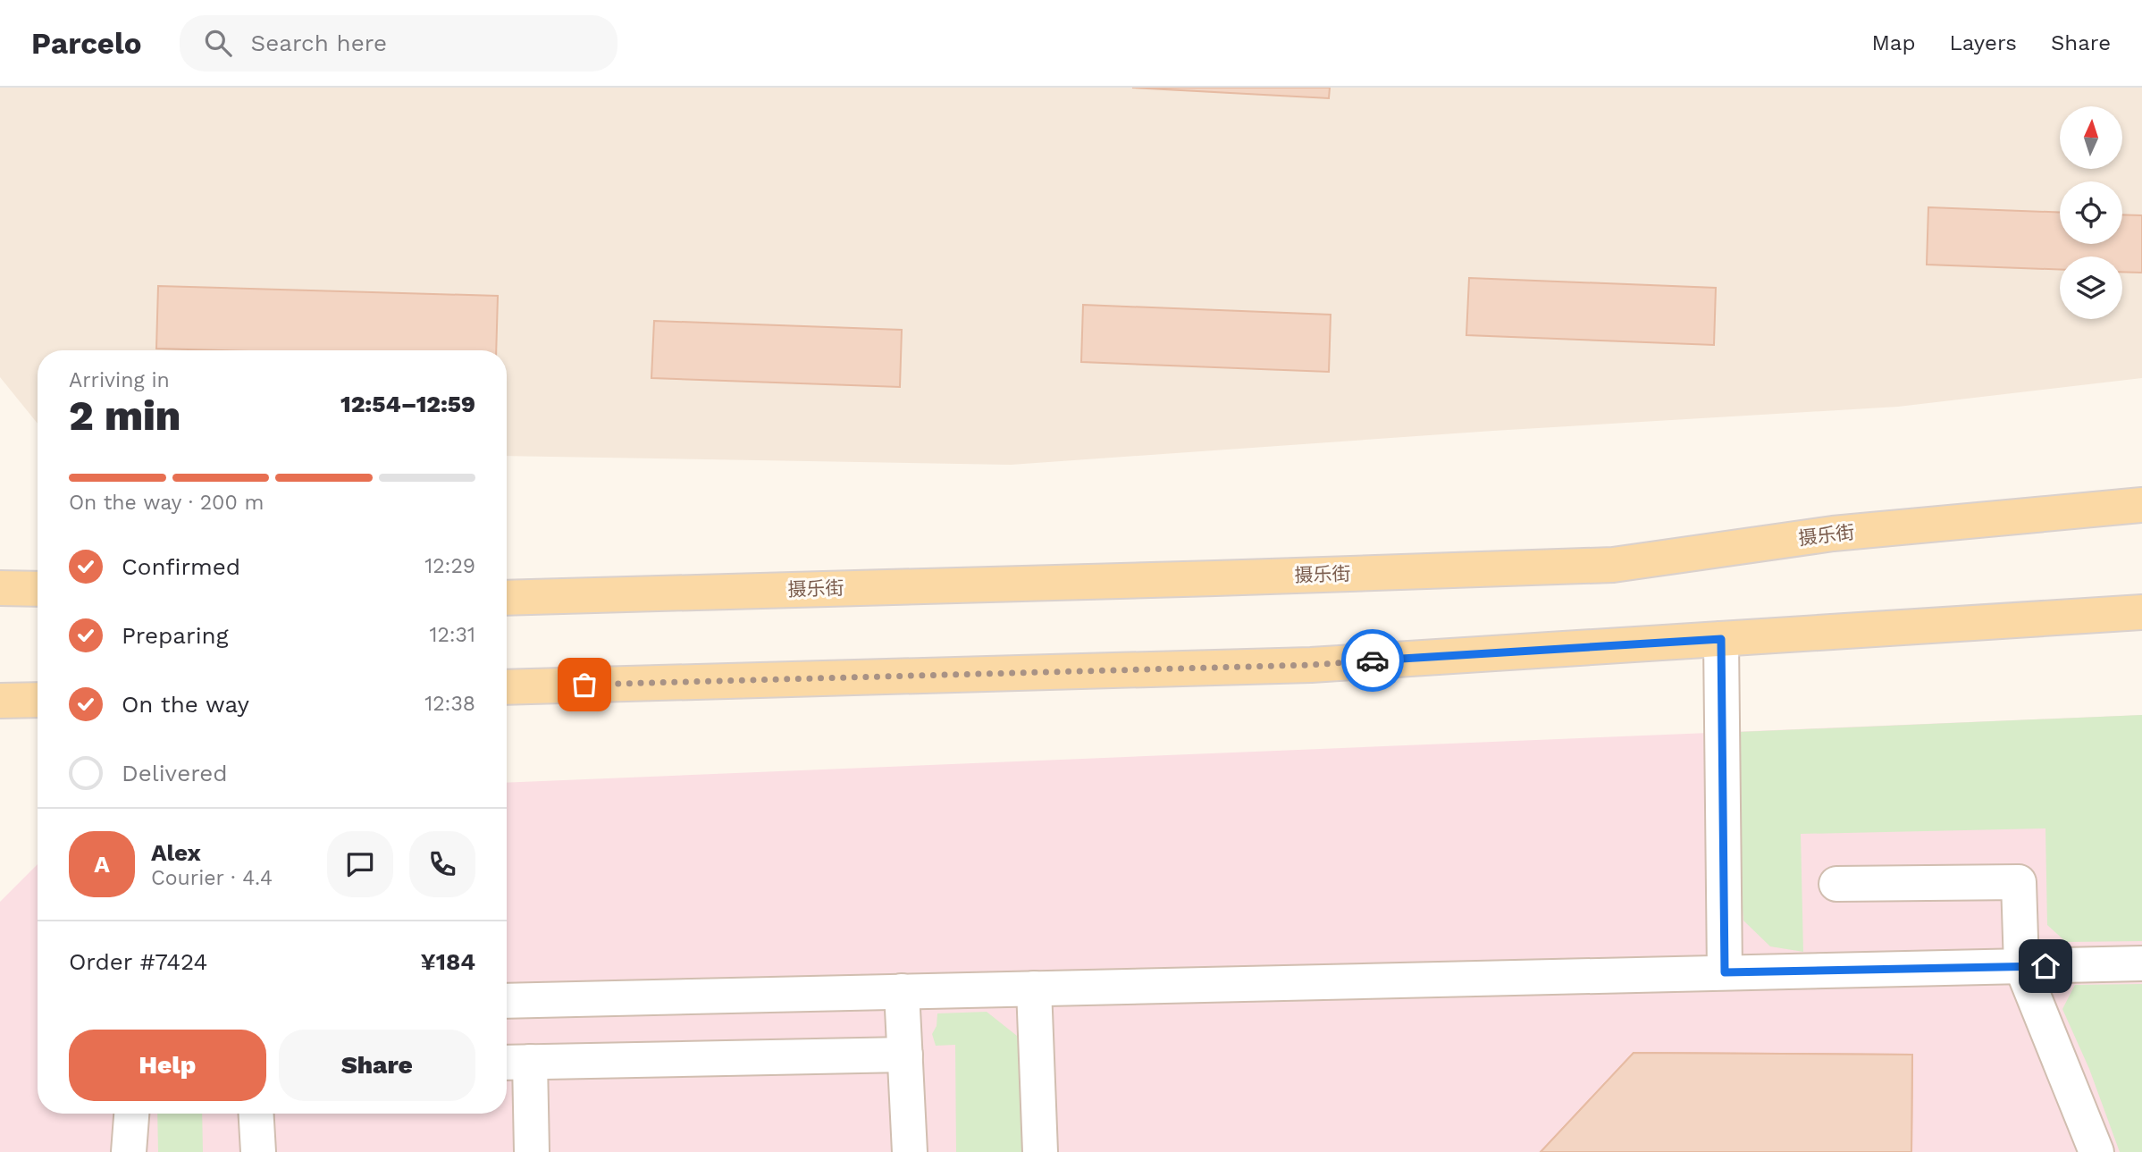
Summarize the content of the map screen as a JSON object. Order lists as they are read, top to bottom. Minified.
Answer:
{"streets":{"main road":["摄乐街"]},"north":"top","page":{"header":"Parcelo","search":"Search here","nav":["Map","Layers","Share"],"heading":["2 min","Arriving in","12:54–12:59"],"panel":["Alex","Courier · 4.4","Order #7424","¥184"],"bar":"On the way · 200 m","list":[["Confirmed","12:29"],["Preparing","12:31"],["On the way","12:38"],"Delivered"],"round":"A","buttons":["Help","Share"]}}
